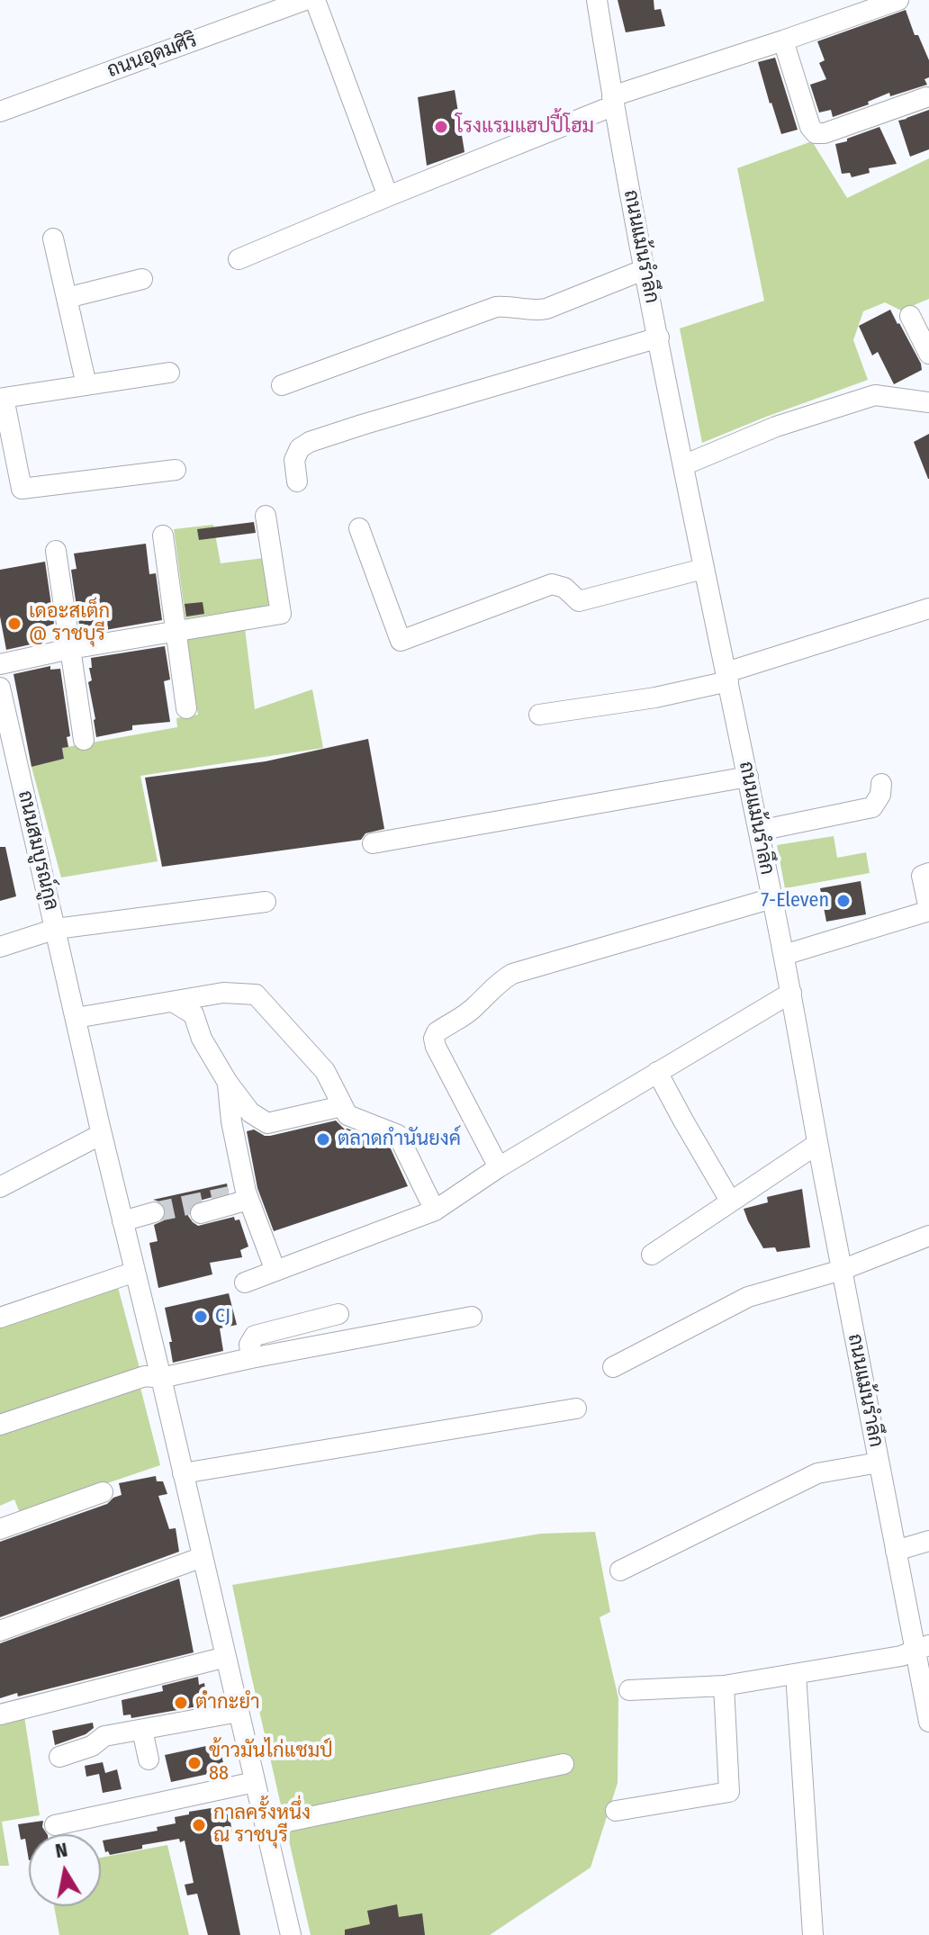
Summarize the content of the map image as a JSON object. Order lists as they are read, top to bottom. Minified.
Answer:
{"streets":{"street":["ถนนอุดมศิริ","ถนนแม้นรำลึก","ถนนสมบูรณ์กูล"]},"places":["โรงแรมแฮปปี้โฮม","เดอะสเต็ก @ ราชบุรี","7-Eleven","ตลาดกำนันยงค์","CJ","ตำกะยำ","ข้าวมันไก่แชมป์ 88","กาลครั้งหนึ่ง ณ ราชบุรี"],"north":"top"}
